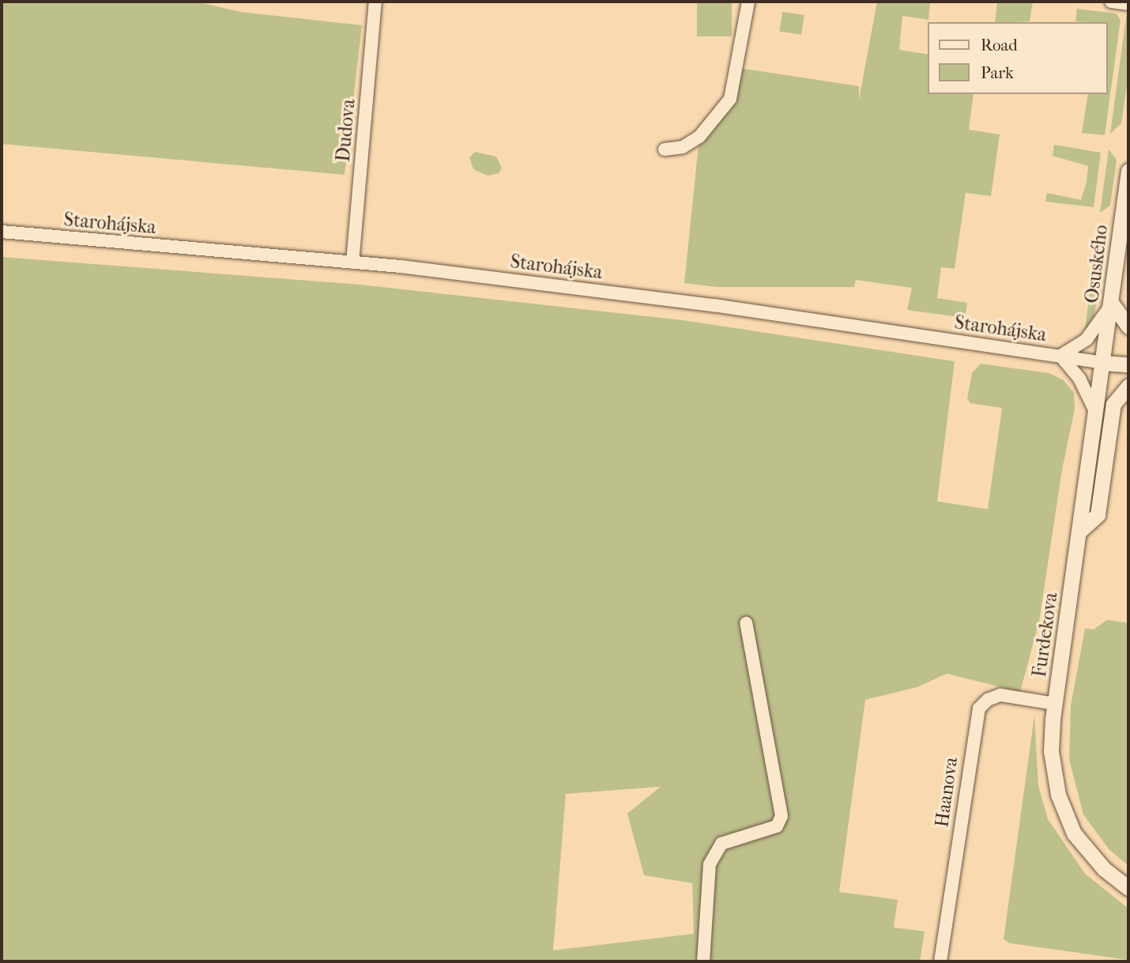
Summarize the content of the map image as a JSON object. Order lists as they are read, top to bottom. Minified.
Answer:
{"streets":{"street":["Dudova","Starohájska","Osuského","Furdekova","Haanova"]},"crossings":[["Dudova","Starohájska"],["Starohájska","Osuského"],["Starohájska","Furdekova"],["Osuského","Furdekova"],["Furdekova","Haanova"]],"legend":["Road","Park"]}
